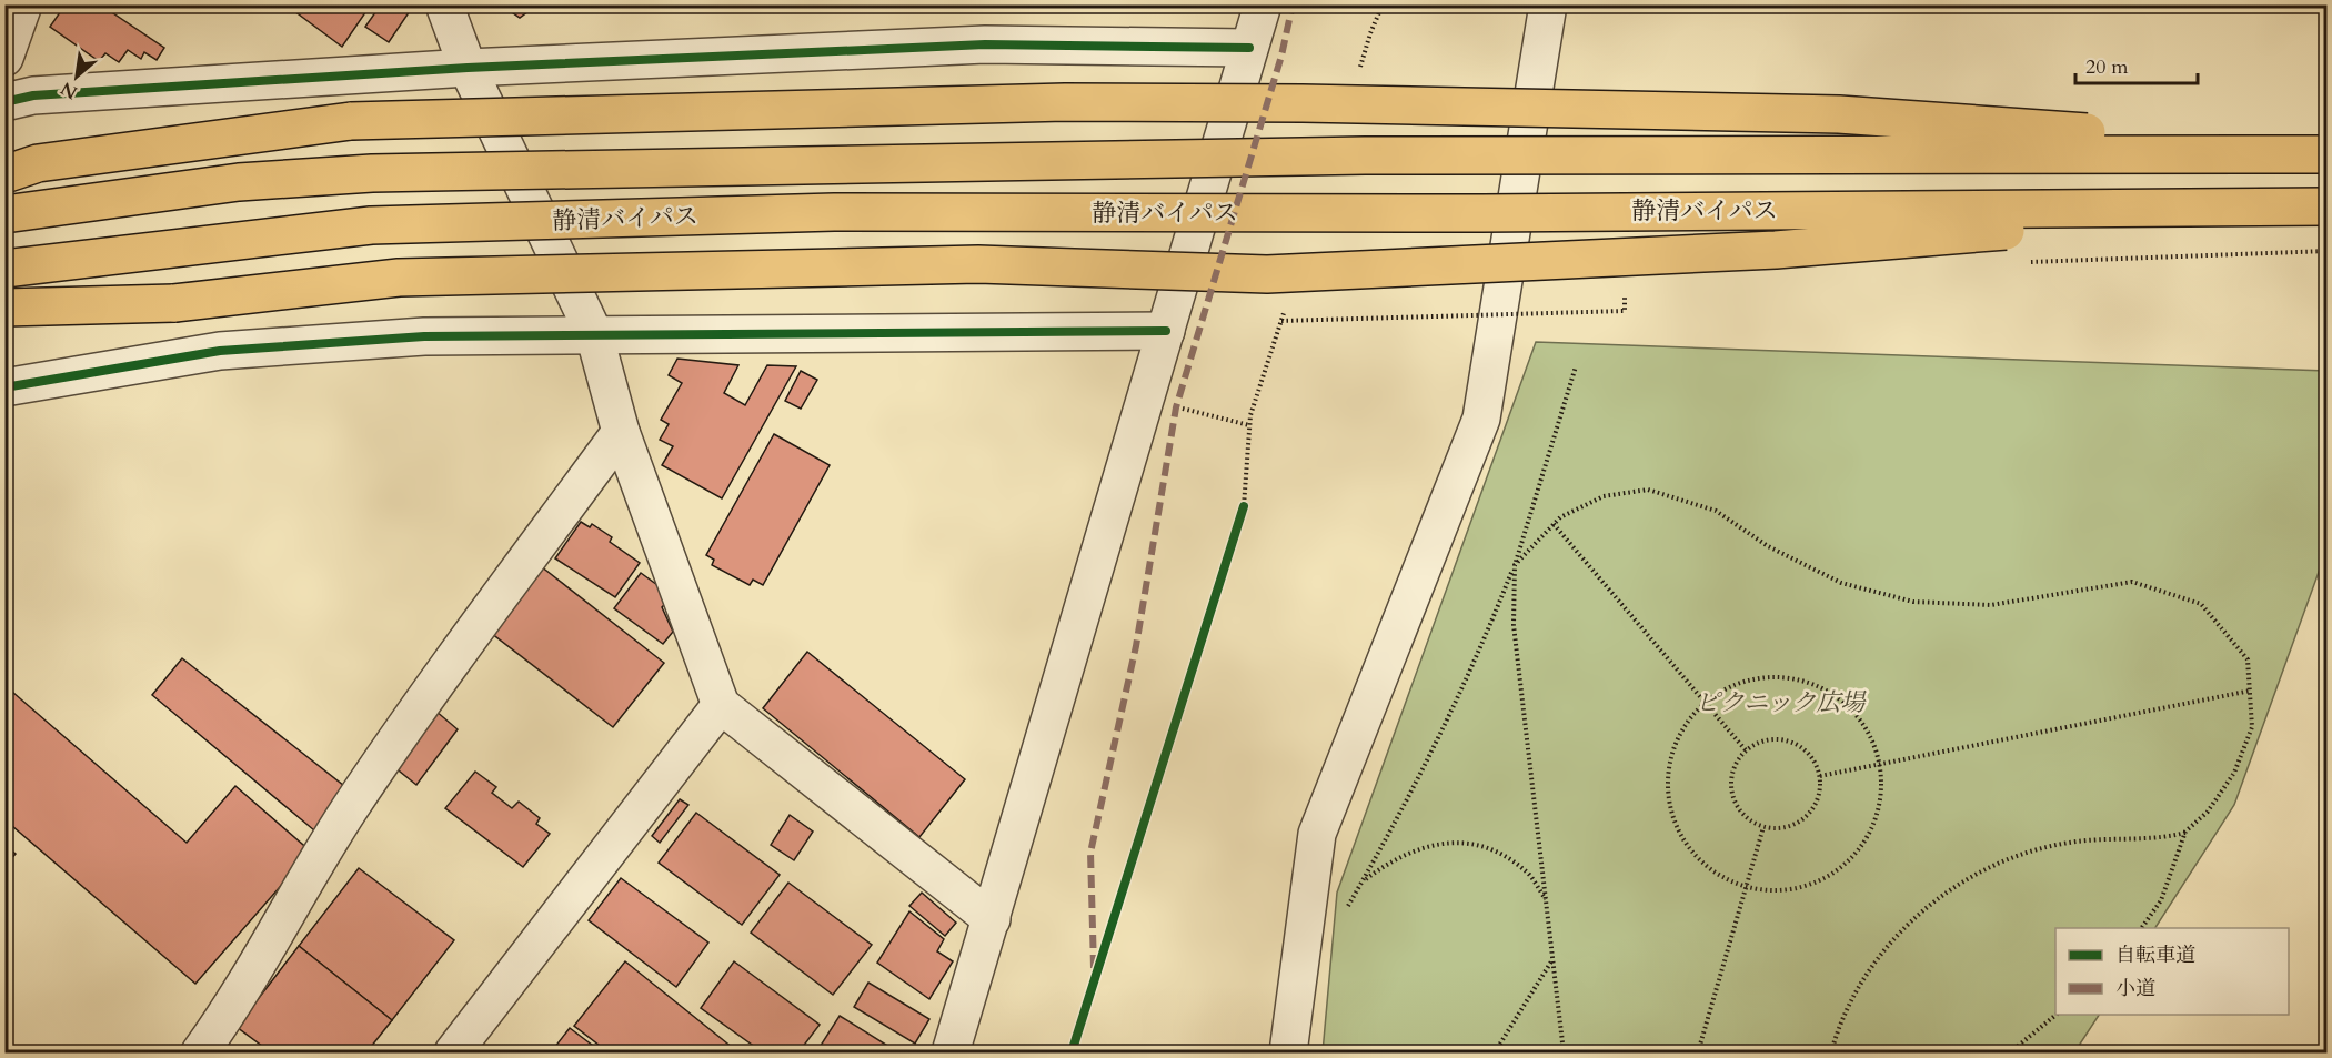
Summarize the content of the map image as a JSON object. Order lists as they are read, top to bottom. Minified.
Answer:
{"streets":{"highway":["静清バイパス"]},"parks":["ピクニック広場"],"legend":["自転車道","小道"],"scale_bar":"20 m","north":"bottom left"}
